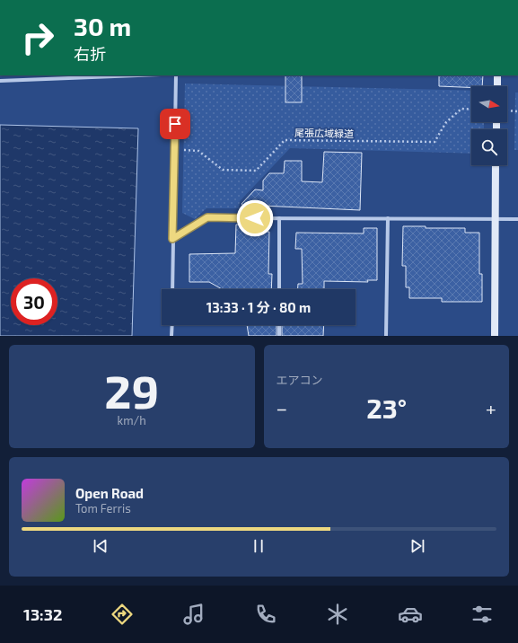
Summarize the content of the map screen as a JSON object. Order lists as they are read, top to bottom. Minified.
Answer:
{"streets":{"path":["尾張広域緑道"]},"north":"right","page":{"turn":["30 m","右折"],"limit":"30","trip":"13:33 · 1 分 · 80 m","tile":[["29","km/h"],"エアコン"],"heat":["−","23°","+"],"song":["Open Road","Tom Ferris"],"tabs":"13:32"}}
